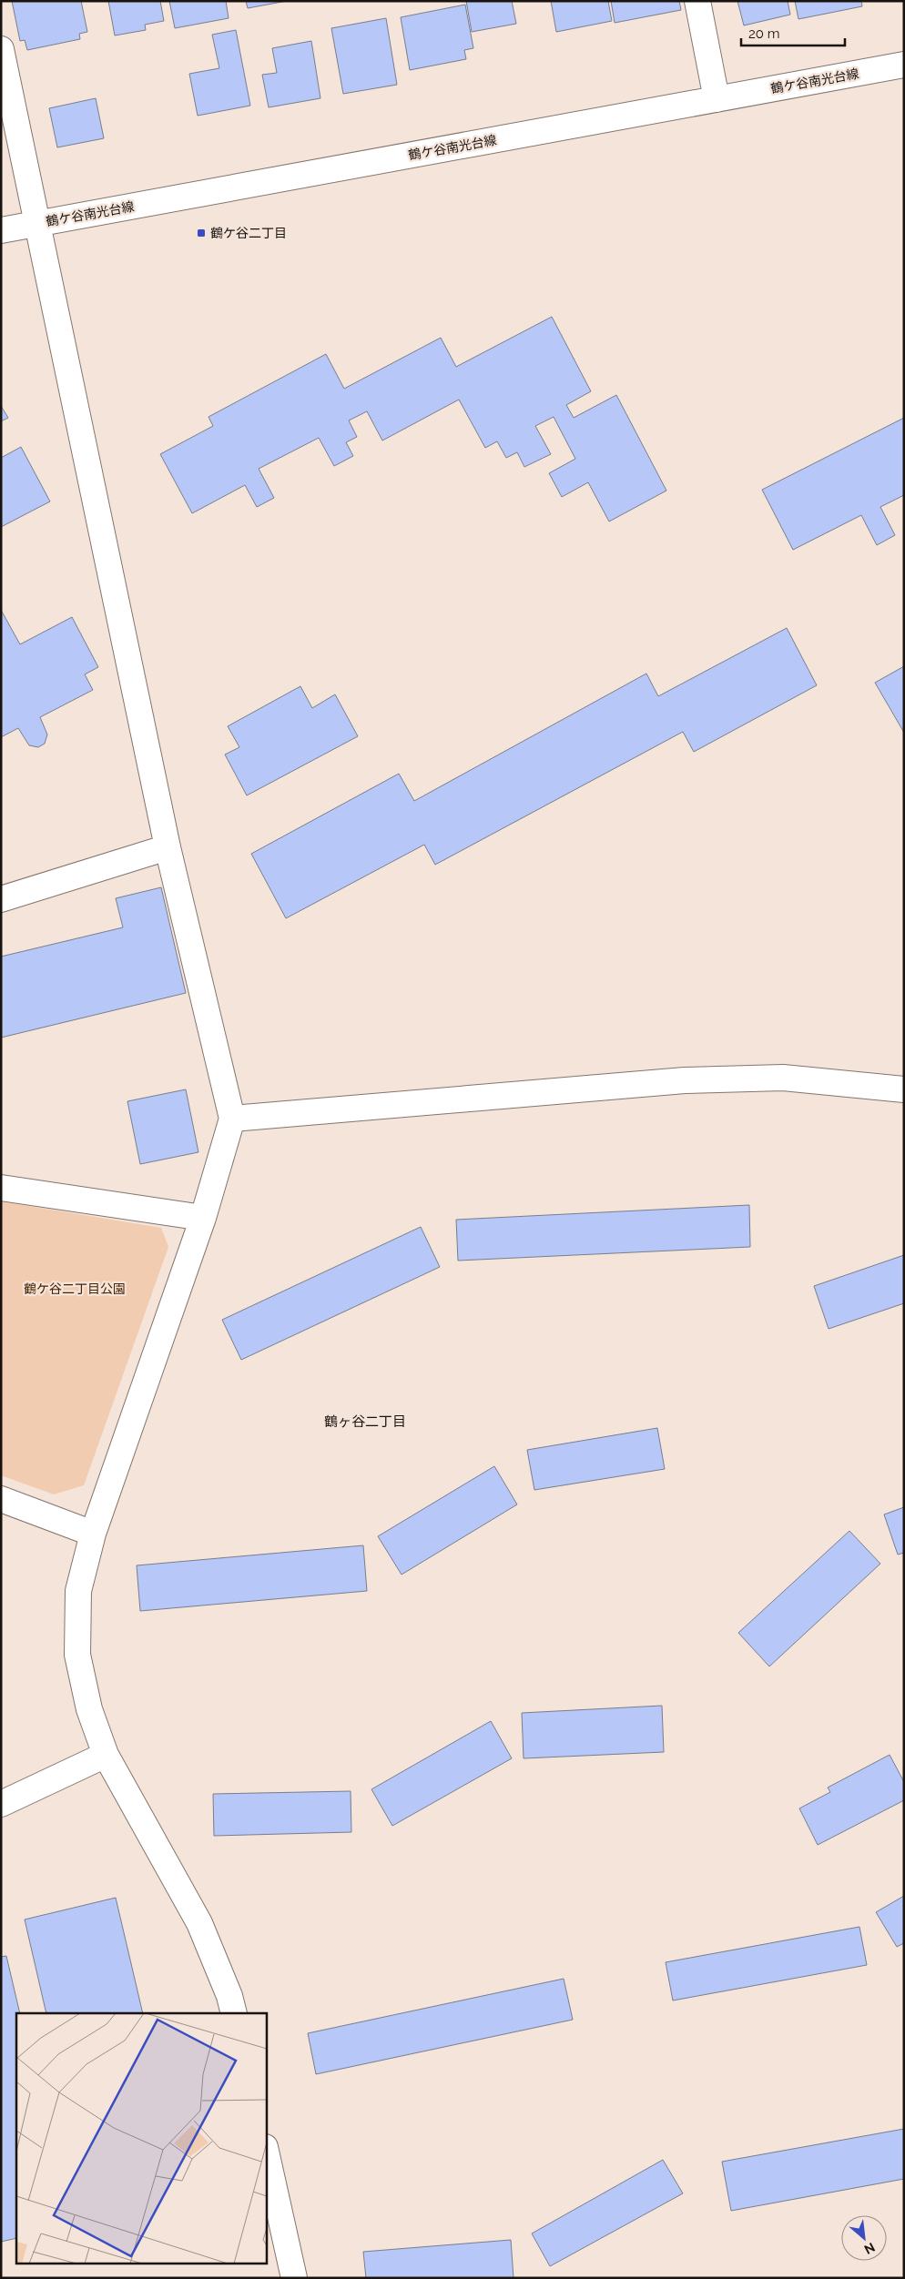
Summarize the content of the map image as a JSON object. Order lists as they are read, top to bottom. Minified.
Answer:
{"streets":{"street":["鶴ケ谷南光台線"]},"districts":["鶴ヶ谷二丁目"],"parks":["鶴ケ谷二丁目公園"],"places":{"transit":["鶴ケ谷二丁目"]},"scale_bar":"20 m","north":"bottom right"}
